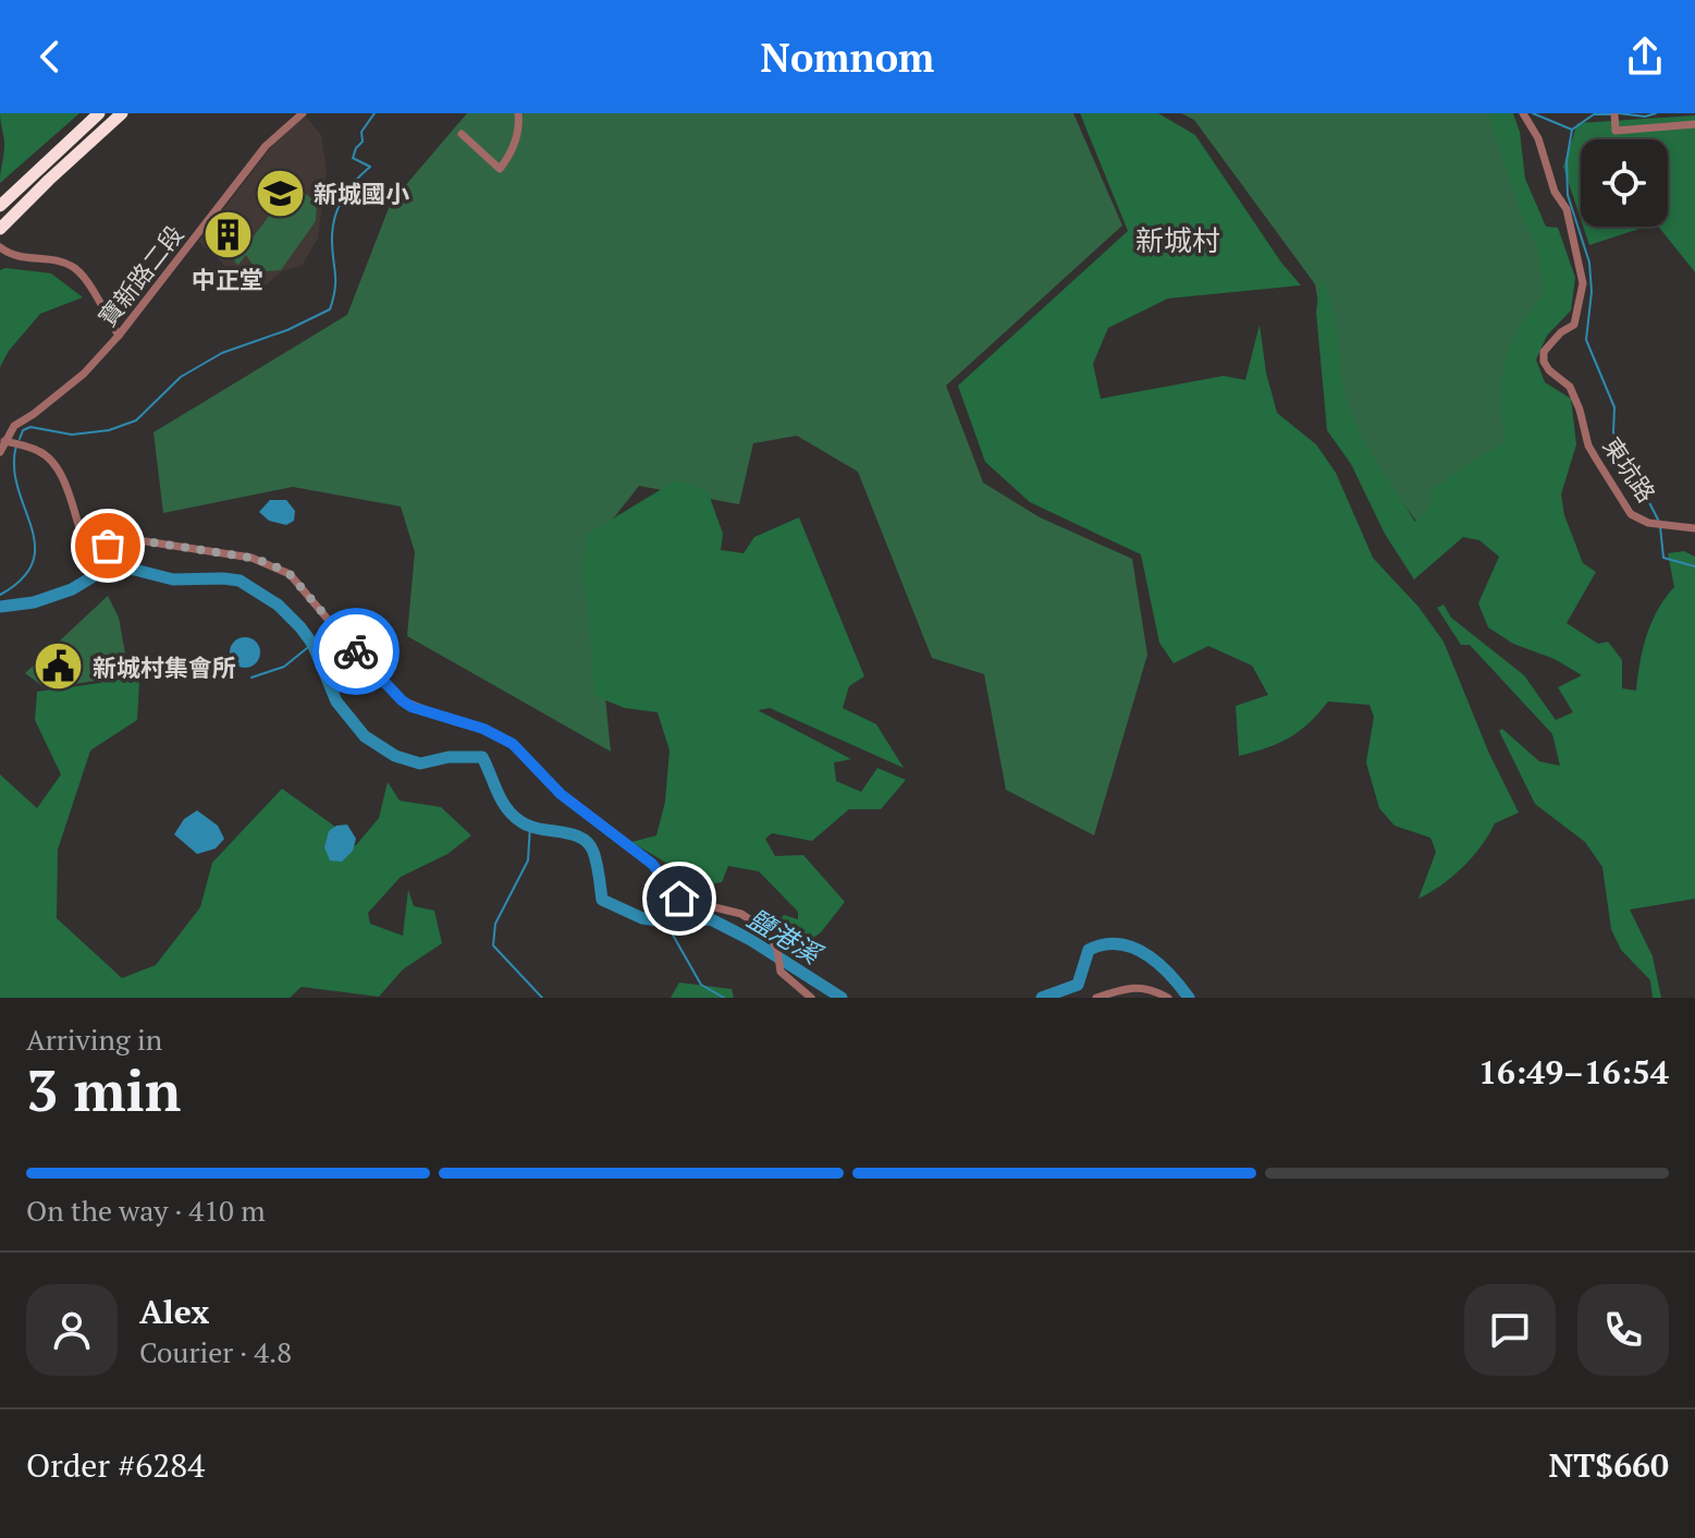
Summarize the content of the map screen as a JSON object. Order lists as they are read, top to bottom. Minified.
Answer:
{"streets":{"street":["寶新路二段","東坑路"]},"districts":["新城村"],"water":["鹽港溪"],"places":{"school or university":["新城國小"],"building":["中正堂"],"public building":["新城村集會所"]},"page":{"header":"Nomnom","heading":["3 min","Arriving in","16:49–16:54"],"panel":["Alex","Courier · 4.8","Order #6284","NT$660"],"bar":"On the way · 410 m"}}
